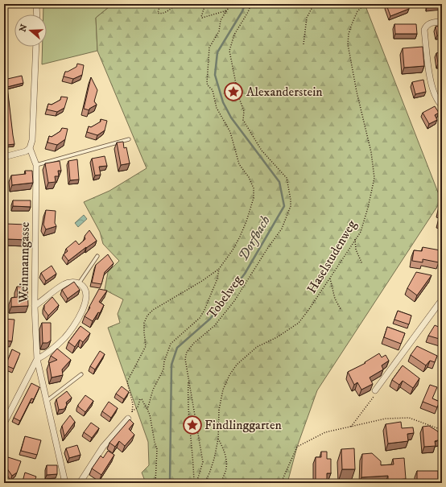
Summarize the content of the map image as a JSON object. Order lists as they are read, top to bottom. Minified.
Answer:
{"streets":{"street":["Weinmanngasse"],"path":["Haselstudenweg","Tobelweg"]},"water":["Dorfbach"],"places":{"place":["Alexanderstein","Findlinggarten"]},"north":"left"}
